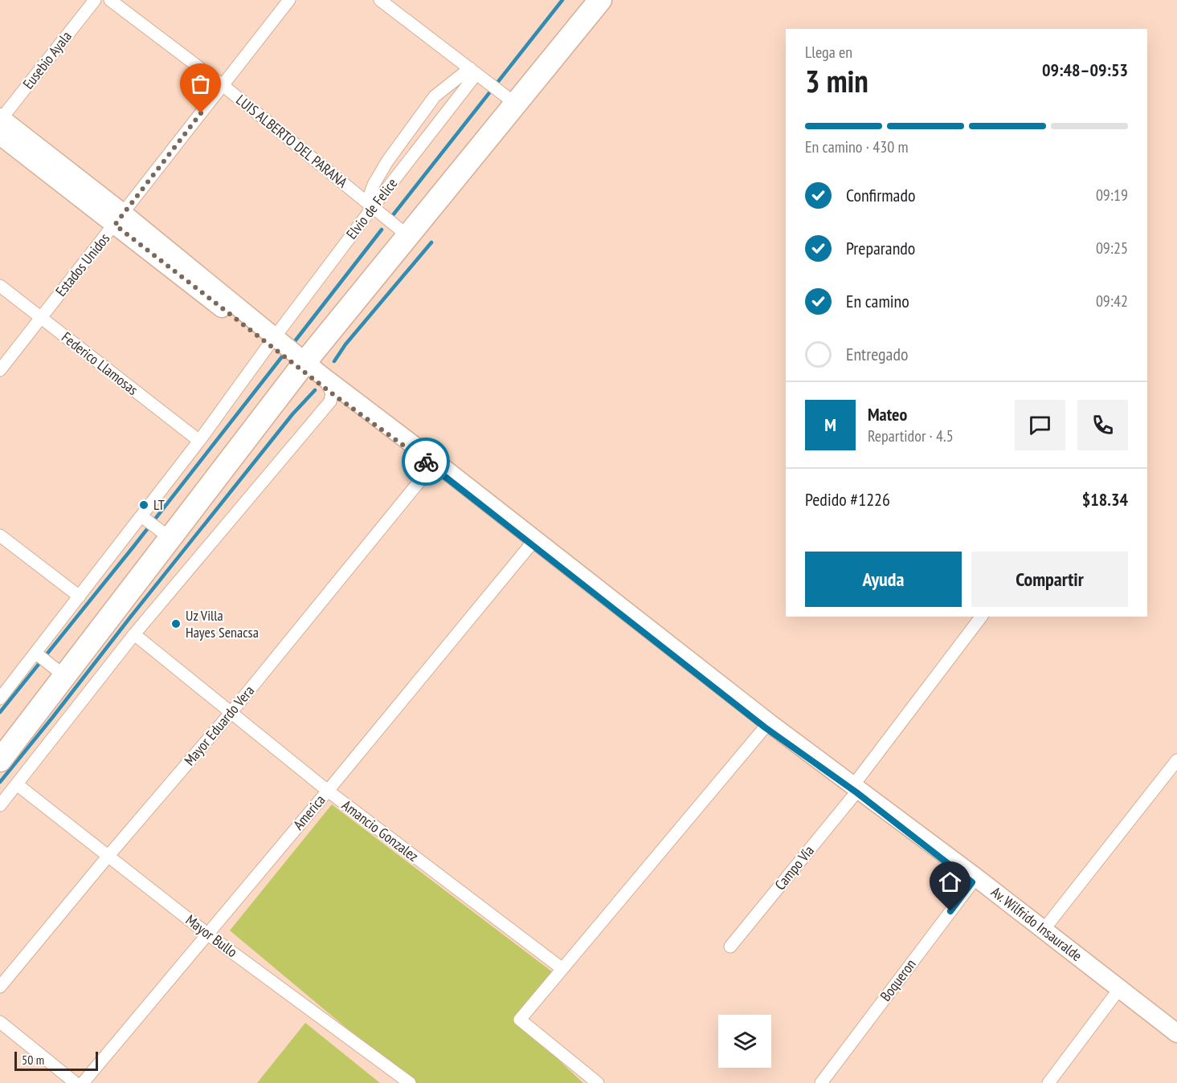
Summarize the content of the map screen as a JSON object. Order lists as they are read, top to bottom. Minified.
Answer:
{"streets":{"street":["Eusebio Ayala","LUIS ALBERTO DEL PARANA","Elvio de Felice","Estados Unidos","Federico Llamosas","Mayor Eduardo Vera","America","Amancio Gonzalez","Campo Vía","Av. Wilfrido Insauralde","Mayor Bullo","Boqueron"]},"crossings":[["LUIS ALBERTO DEL PARANA","Elvio de Felice"],["LUIS ALBERTO DEL PARANA","Estados Unidos"],["Elvio de Felice","Federico Llamosas"],["Estados Unidos","Federico Llamosas"],["Mayor Eduardo Vera","Amancio Gonzalez"],["Mayor Eduardo Vera","Av. Wilfrido Insauralde"],["Mayor Eduardo Vera","Mayor Bullo"],["America","Amancio Gonzalez"],["America","Av. Wilfrido Insauralde"],["America","Mayor Bullo"],["Campo Vía","Av. Wilfrido Insauralde"],["Av. Wilfrido Insauralde","Boqueron"]],"places":["LT","Uz Villa Hayes Senacsa"],"scale_bar":"50 m","page":{"heading":["3 min","Llega en","09:48–09:53"],"panel":["Mateo","Repartidor · 4.5","Pedido #1226","$18.34"],"bar":"En camino · 430 m","list":[["Confirmado","09:19"],["Preparando","09:25"],["En camino","09:42"],"Entregado"],"round":"M","buttons":["Ayuda","Compartir"],"scale":"50 m"}}
